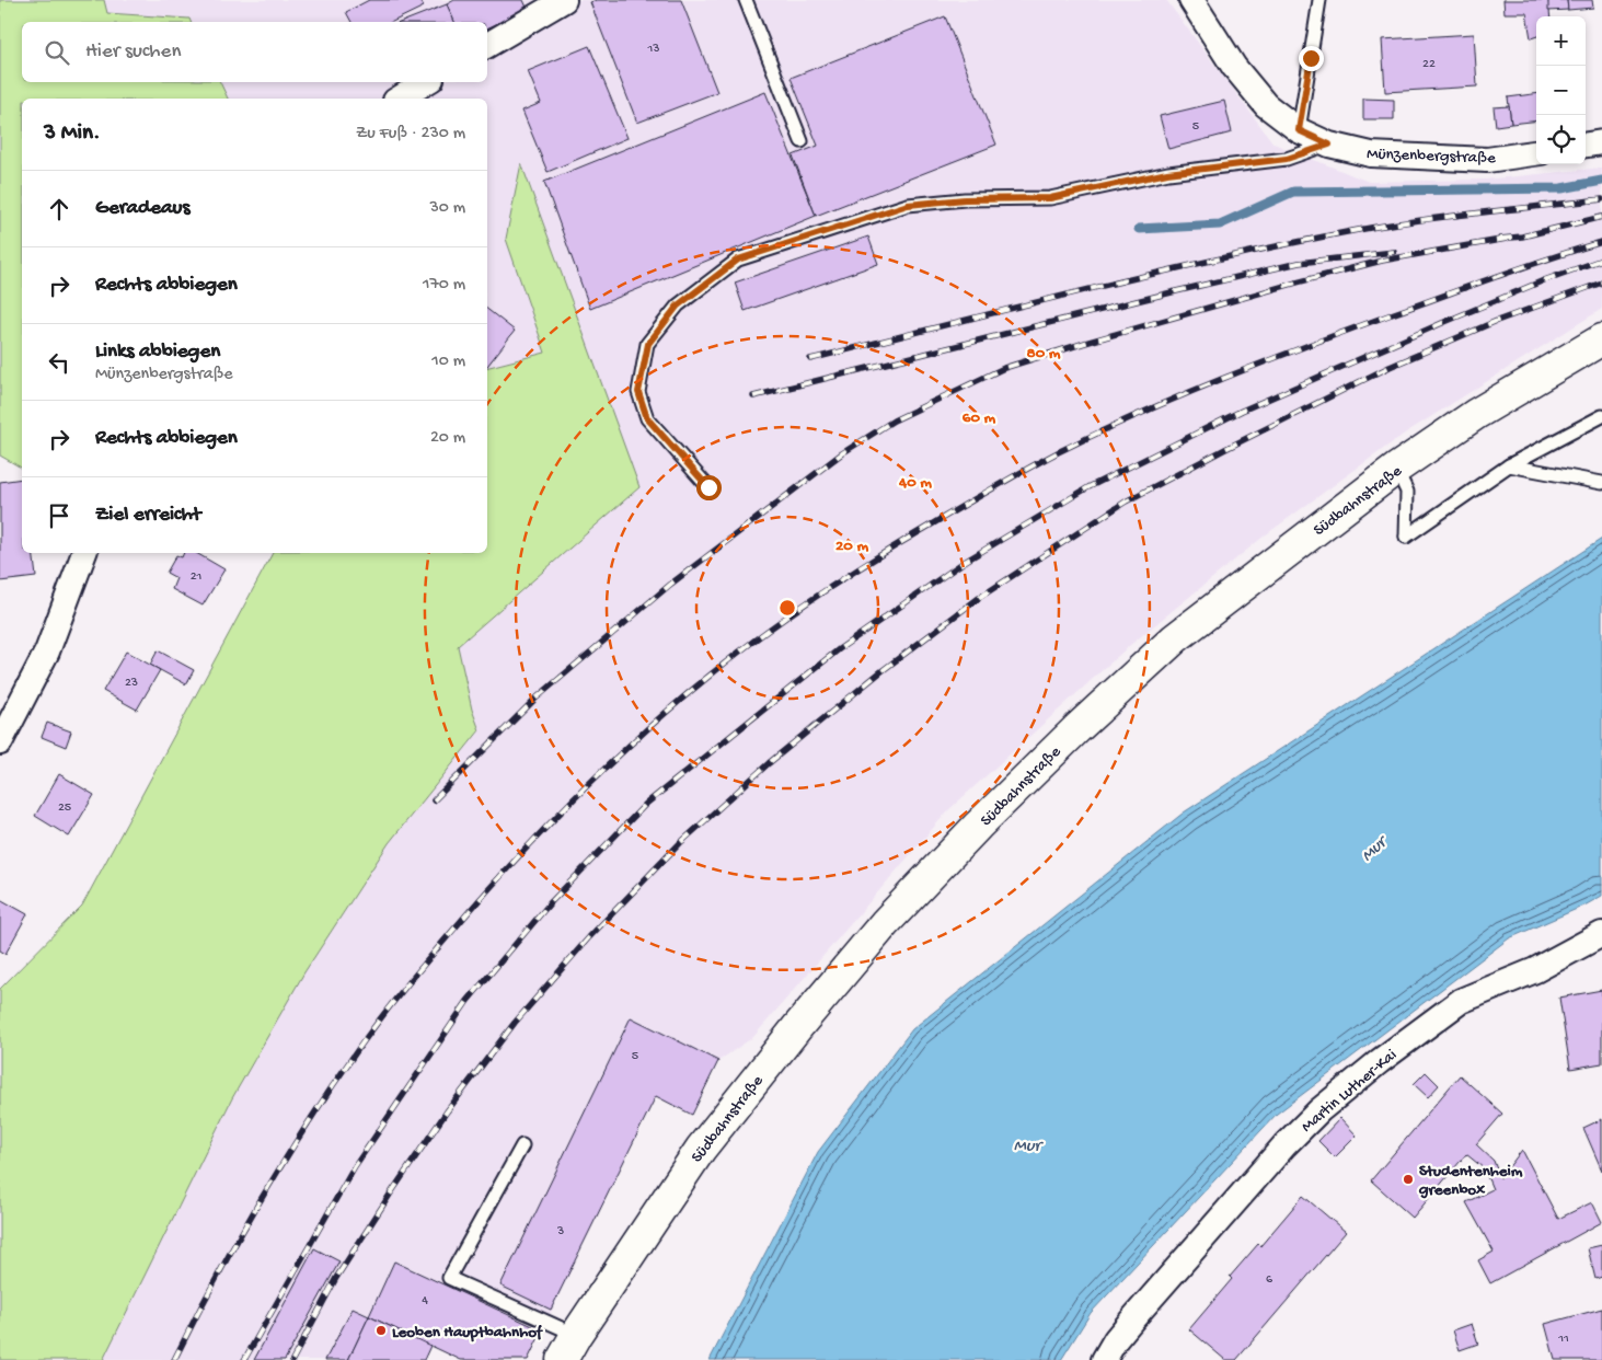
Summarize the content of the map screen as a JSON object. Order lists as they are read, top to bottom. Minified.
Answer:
{"streets":{"main road":["Südbahnstraße"],"street":["Münzenbergstraße","Martin Luther-Kai"]},"water":["Mur"],"places":["Studentenheim greenbox","Leoben Hauptbahnhof"],"house_numbers":["13","22","5","21","23","25","5","3","6","4","11"],"page":{"map_buttons":["+","−"],"search":"Hier suchen","heading":["3 Min.","Zu Fuß · 230 m"],"list":[["Geradeaus","30 m"],["Rechts abbiegen","170 m"],["Links abbiegen","Münzenbergstraße","10 m"],["Rechts abbiegen","20 m"],"Ziel erreicht"]},"rings":["80 m","60 m","40 m","20 m"]}
